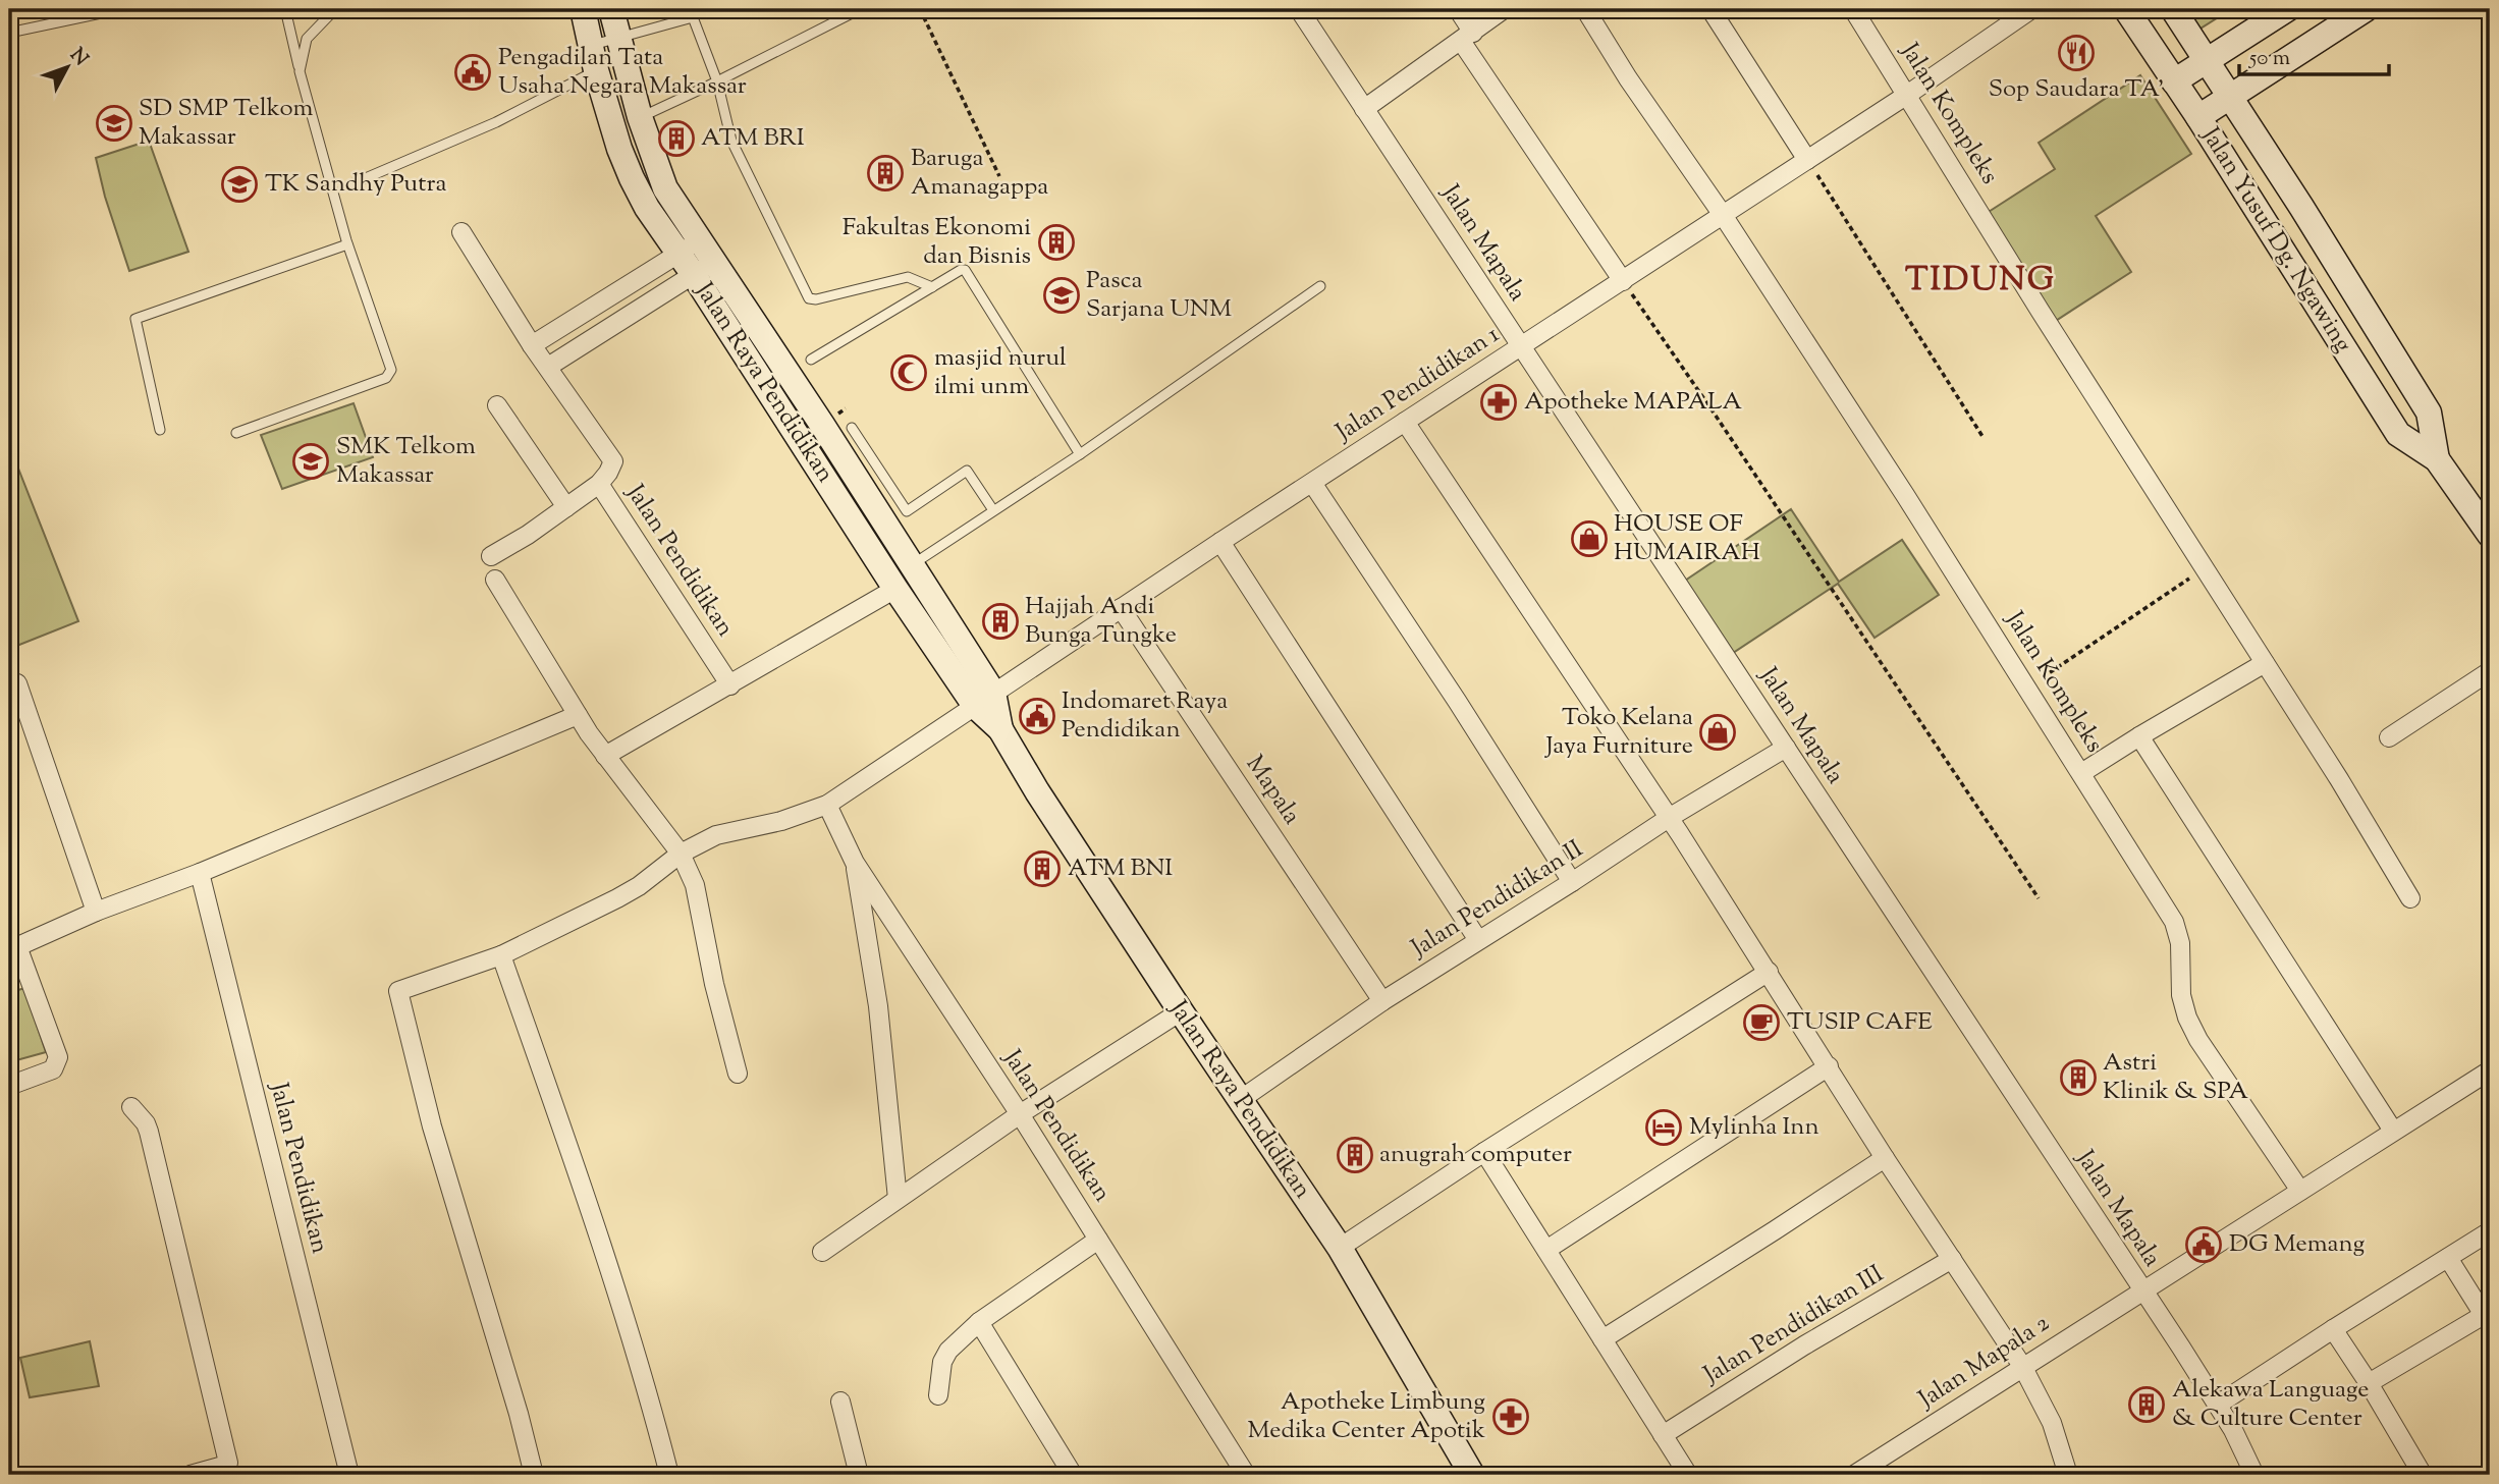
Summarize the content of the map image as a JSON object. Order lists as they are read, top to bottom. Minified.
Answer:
{"streets":{"street":["Jalan Kompleks","Jalan Yusuf Dg. Ngawing","Jalan Mapala","Jalan Raya Pendidikan","Jalan Pendidikan 1","Jalan Pendidikan","Mapala","Jalan Pendidikan II","Jalan Pendidikan III","Jalan Mapala 2"]},"crossings":[["Jalan Kompleks","Jalan Pendidikan 1"],["Jalan Kompleks","Jalan Mapala 2"],["Jalan Mapala","Jalan Pendidikan 1"],["Jalan Mapala","Jalan Pendidikan II"],["Jalan Mapala","Jalan Mapala 2"],["Jalan Raya Pendidikan","Jalan Pendidikan 1"],["Jalan Raya Pendidikan","Jalan Pendidikan II"],["Jalan Pendidikan 1","Mapala"],["Mapala","Jalan Pendidikan II"]],"districts":["TIDUNG"],"places":{"restaurant":["Sop Saudara TA'"],"public building":["Pengadilan Tata Usaha Negara Makassar","Indomaret Raya Pendidikan","DG Memang"],"school or university":["SD SMP Telkom Makassar","TK Sandhy Putra","Pasca Sarjana UNM","SMK Telkom Makassar"],"building":["ATM BRI","Baruga Amanagappa","Fakultas Ekonomi dan Bisnis","Hajjah Andi Bunga Tungke","ATM BNI","Astri Klinik & SPA","anugrah computer","Alekawa Language & Culture Center"],"mosque":["masjid nurul ilmi unm"],"pharmacy":["Apotheke MAPALA","Apotheke Limbung Medika Center Apotik"],"shop":["HOUSE OF HUMAIRAH","Toko Kelana Jaya Furniture"],"cafe":["TUSIP CAFE"],"hotel":["Mylinha Inn"]},"scale_bar":"50 m","north":"top right"}
